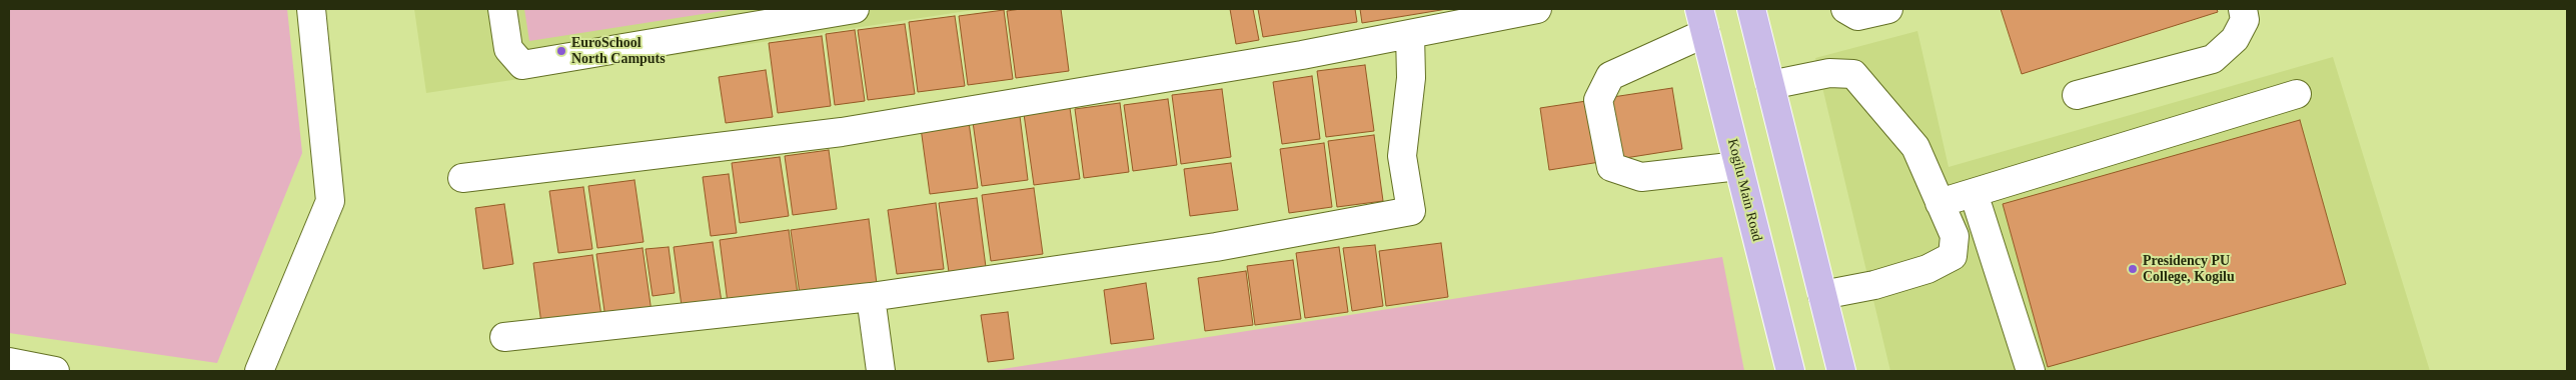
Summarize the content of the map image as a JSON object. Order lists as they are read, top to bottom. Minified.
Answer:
{"streets":{"main road":["Kogilu Main Road"]},"places":["EuroSchool North Camputs","Presidency PU College, Kogilu"]}
